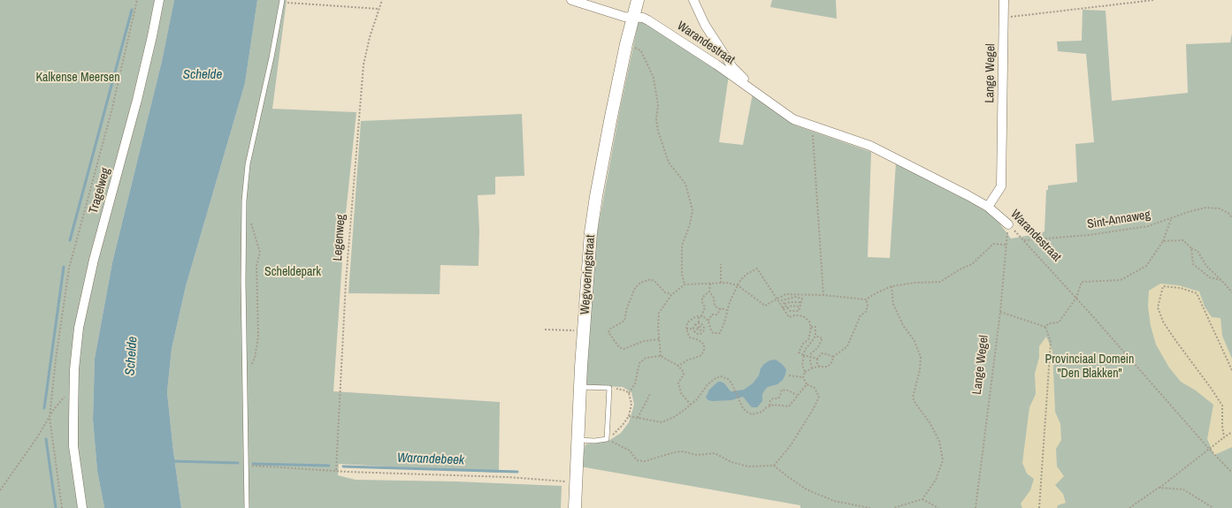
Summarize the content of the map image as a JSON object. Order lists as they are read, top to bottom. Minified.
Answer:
{"streets":{"main road":["Wegvoeringstraat"],"street":["Warandestraat","Lange Wegel","Tragelweg"],"path":["Sint-Annaweg","Legenweg"]},"crossings":[["Warandestraat","Lange Wegel"],["Warandestraat","Sint-Annaweg"],["Warandestraat","Wegvoeringstraat"]],"water":["Schelde","Warandebeek"],"parks":["Kalkense Meersen","Scheldepark","Provinciaal Domein \"Den Blakken\""]}
